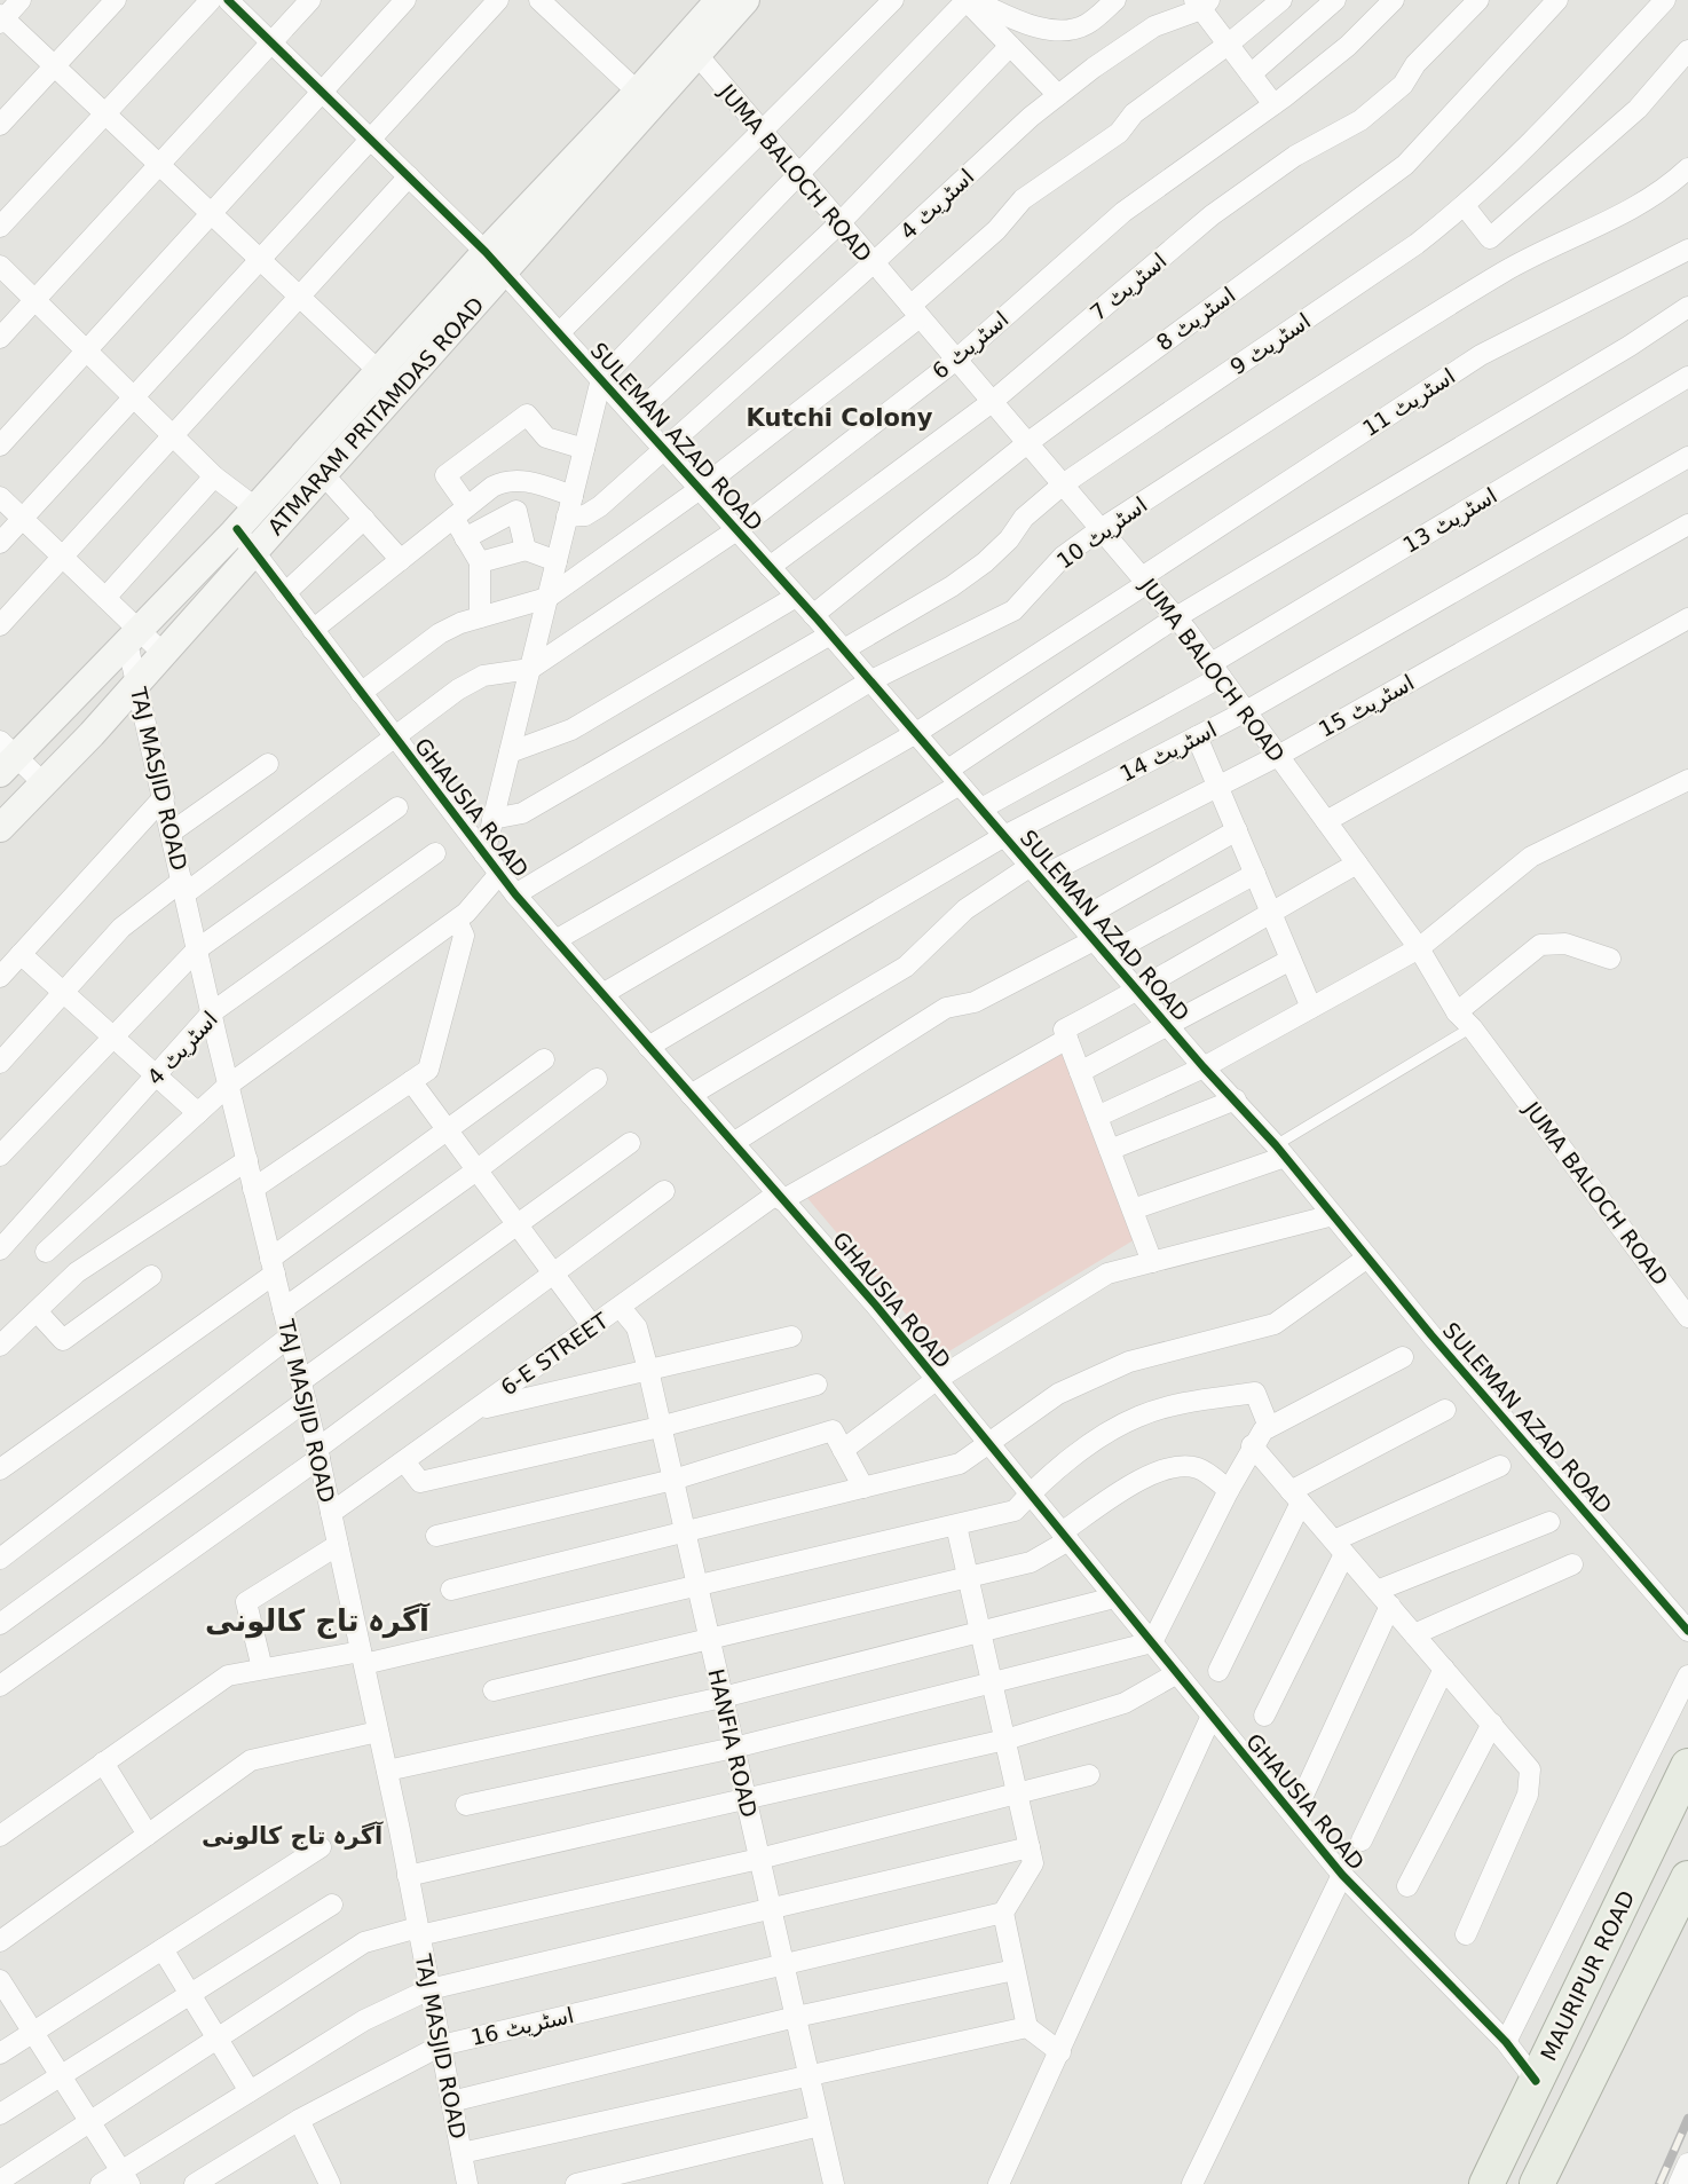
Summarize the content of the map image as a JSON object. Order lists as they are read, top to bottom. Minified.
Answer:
{"streets":{"highway":["MAURIPUR ROAD"],"main road":["ATMARAM PRITAMDAS ROAD"],"street":["JUMA BALOCH ROAD","اسٹریٹ 4","اسٹریٹ 7","اسٹریٹ 8","اسٹریٹ 9","اسٹریٹ 6","اسٹریٹ 11","SULEMAN AZAD ROAD","اسٹریٹ 13","اسٹریٹ 10","اسٹریٹ 15","اسٹریٹ 14","TAJ MASJID ROAD","GHAUSIA ROAD","6-E STREET","HANFIA ROAD","اسٹریٹ 16"]},"crossings":[["JUMA BALOCH ROAD","اسٹریٹ 4"],["JUMA BALOCH ROAD","اسٹریٹ 7"],["JUMA BALOCH ROAD","اسٹریٹ 8"],["JUMA BALOCH ROAD","اسٹریٹ 9"],["JUMA BALOCH ROAD","اسٹریٹ 6"],["JUMA BALOCH ROAD","اسٹریٹ 11"],["JUMA BALOCH ROAD","ATMARAM PRITAMDAS ROAD"],["JUMA BALOCH ROAD","اسٹریٹ 13"],["JUMA BALOCH ROAD","اسٹریٹ 10"],["JUMA BALOCH ROAD","اسٹریٹ 15"],["JUMA BALOCH ROAD","اسٹریٹ 14"],["اسٹریٹ 4","SULEMAN AZAD ROAD"],["اسٹریٹ 4","TAJ MASJID ROAD"],["اسٹریٹ 7","SULEMAN AZAD ROAD"],["اسٹریٹ 8","SULEMAN AZAD ROAD"],["اسٹریٹ 9","SULEMAN AZAD ROAD"],["اسٹریٹ 6","SULEMAN AZAD ROAD"],["اسٹریٹ 11","SULEMAN AZAD ROAD"],["اسٹریٹ 11","GHAUSIA ROAD"],["ATMARAM PRITAMDAS ROAD","SULEMAN AZAD ROAD"],["ATMARAM PRITAMDAS ROAD","TAJ MASJID ROAD"],["ATMARAM PRITAMDAS ROAD","GHAUSIA ROAD"],["SULEMAN AZAD ROAD","اسٹریٹ 13"],["SULEMAN AZAD ROAD","اسٹریٹ 10"],["SULEMAN AZAD ROAD","اسٹریٹ 15"],["SULEMAN AZAD ROAD","اسٹریٹ 14"],["SULEMAN AZAD ROAD","6-E STREET"],["اسٹریٹ 10","GHAUSIA ROAD"],["اسٹریٹ 15","GHAUSIA ROAD"],["اسٹریٹ 14","GHAUSIA ROAD"],["TAJ MASJID ROAD","6-E STREET"],["TAJ MASJID ROAD","اسٹریٹ 16"],["GHAUSIA ROAD","6-E STREET"],["GHAUSIA ROAD","MAURIPUR ROAD"],["6-E STREET","HANFIA ROAD"],["HANFIA ROAD","اسٹریٹ 16"]],"districts":["Kutchi Colony","آگرہ تاج کالونی","آگرہ تاج کالونی"]}
